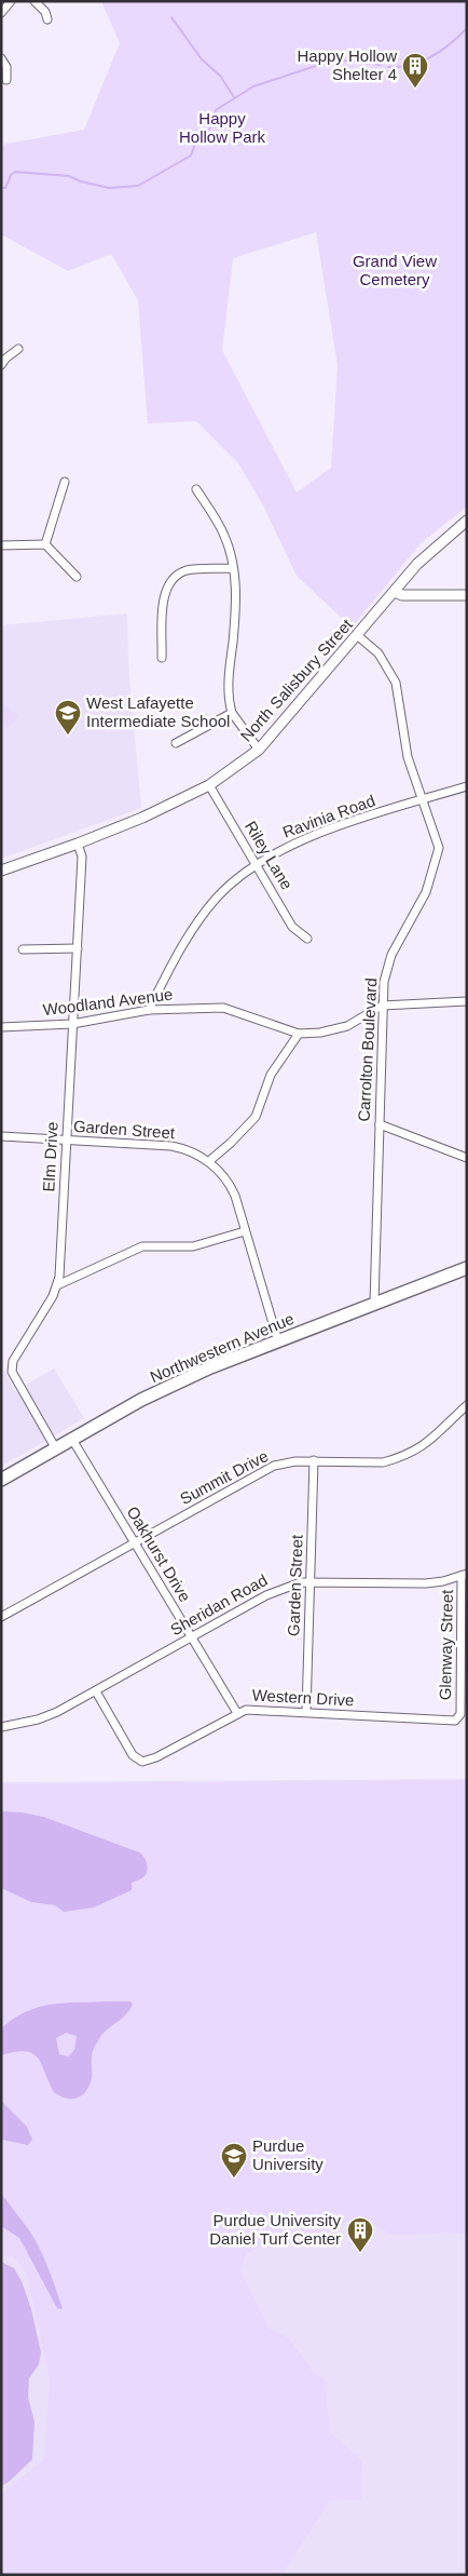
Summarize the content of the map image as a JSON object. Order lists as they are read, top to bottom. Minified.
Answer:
{"streets":{"main road":["Northwestern Avenue"],"street":["North Salisbury Street","Ravinia Road","Riley Lane","Woodland Avenue","Carrolton Boulevard","Garden Street","Elm Drive","Summit Drive","Oakhurst Drive","Sheridan Road","Glenway Street","Western Drive"]},"crossings":[["North Salisbury Street","Riley Lane"],["North Salisbury Street","Carrolton Boulevard"],["North Salisbury Street","Elm Drive"],["Ravinia Road","Riley Lane"],["Ravinia Road","Woodland Avenue"],["Ravinia Road","Carrolton Boulevard"],["Woodland Avenue","Carrolton Boulevard"],["Woodland Avenue","Elm Drive"],["Carrolton Boulevard","Northwestern Avenue"],["Garden Street","Elm Drive"],["Garden Street","Northwestern Avenue"],["Garden Street","Summit Drive"],["Garden Street","Sheridan Road"],["Garden Street","Western Drive"],["Elm Drive","Northwestern Avenue"],["Northwestern Avenue","Oakhurst Drive"],["Summit Drive","Oakhurst Drive"],["Oakhurst Drive","Sheridan Road"],["Oakhurst Drive","Western Drive"],["Sheridan Road","Glenway Street"],["Sheridan Road","Western Drive"],["Glenway Street","Western Drive"]],"parks":["Happy Hollow Park","Grand View Cemetery"],"places":{"building":["Happy Hollow Shelter 4","Purdue University Daniel Turf Center"],"school or university":["West Lafayette Intermediate School","Purdue University"]}}
